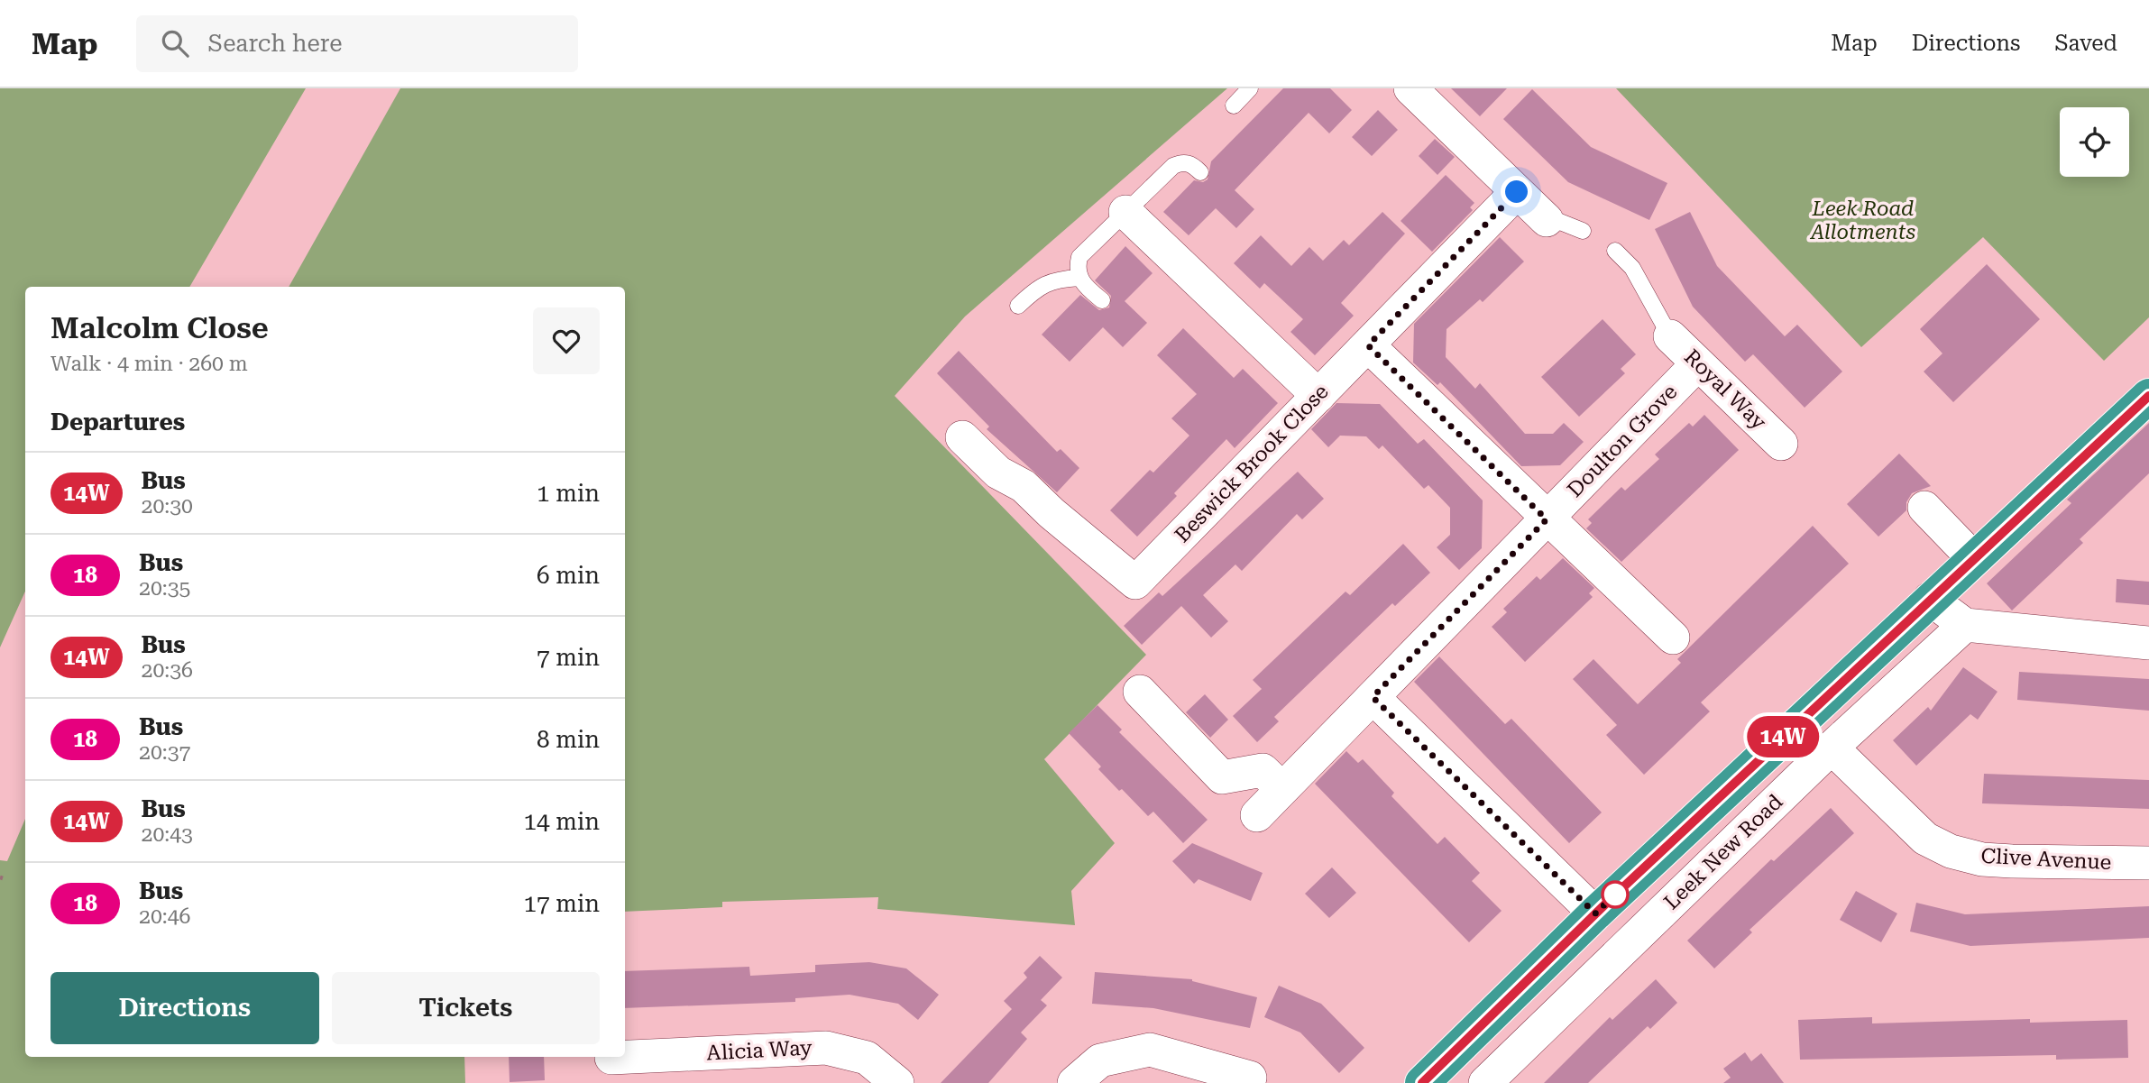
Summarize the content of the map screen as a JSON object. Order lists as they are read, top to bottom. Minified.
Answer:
{"streets":{"highway":["Leek New Road"],"street":["Royal Way","Doulton Grove","Beswick Brook Close","Clive Avenue","Alicia Way"]},"crossings":[["Royal Way","Doulton Grove"],["Leek New Road","Clive Avenue"]],"parks":["Leek Road Allotments"],"lines":["bus line 14W"],"page":{"header":"Map","search":"Search here","nav":["Map","Directions","Saved"],"on_map":"14W","heading":[["Malcolm Close","Walk · 4 min · 260 m"],"Departures"],"list":[{"mark":"14W","name":"Bus","note":"20:30","value":"1 min"},{"mark":"18","name":"Bus","note":"20:35","value":"6 min"},{"mark":"14W","name":"Bus","note":"20:36","value":"7 min"},{"mark":"18","name":"Bus","note":"20:37","value":"8 min"},{"mark":"14W","name":"Bus","note":"20:43","value":"14 min"},{"mark":"18","name":"Bus","note":"20:46","value":"17 min"}],"buttons":["Directions","Tickets"]}}
